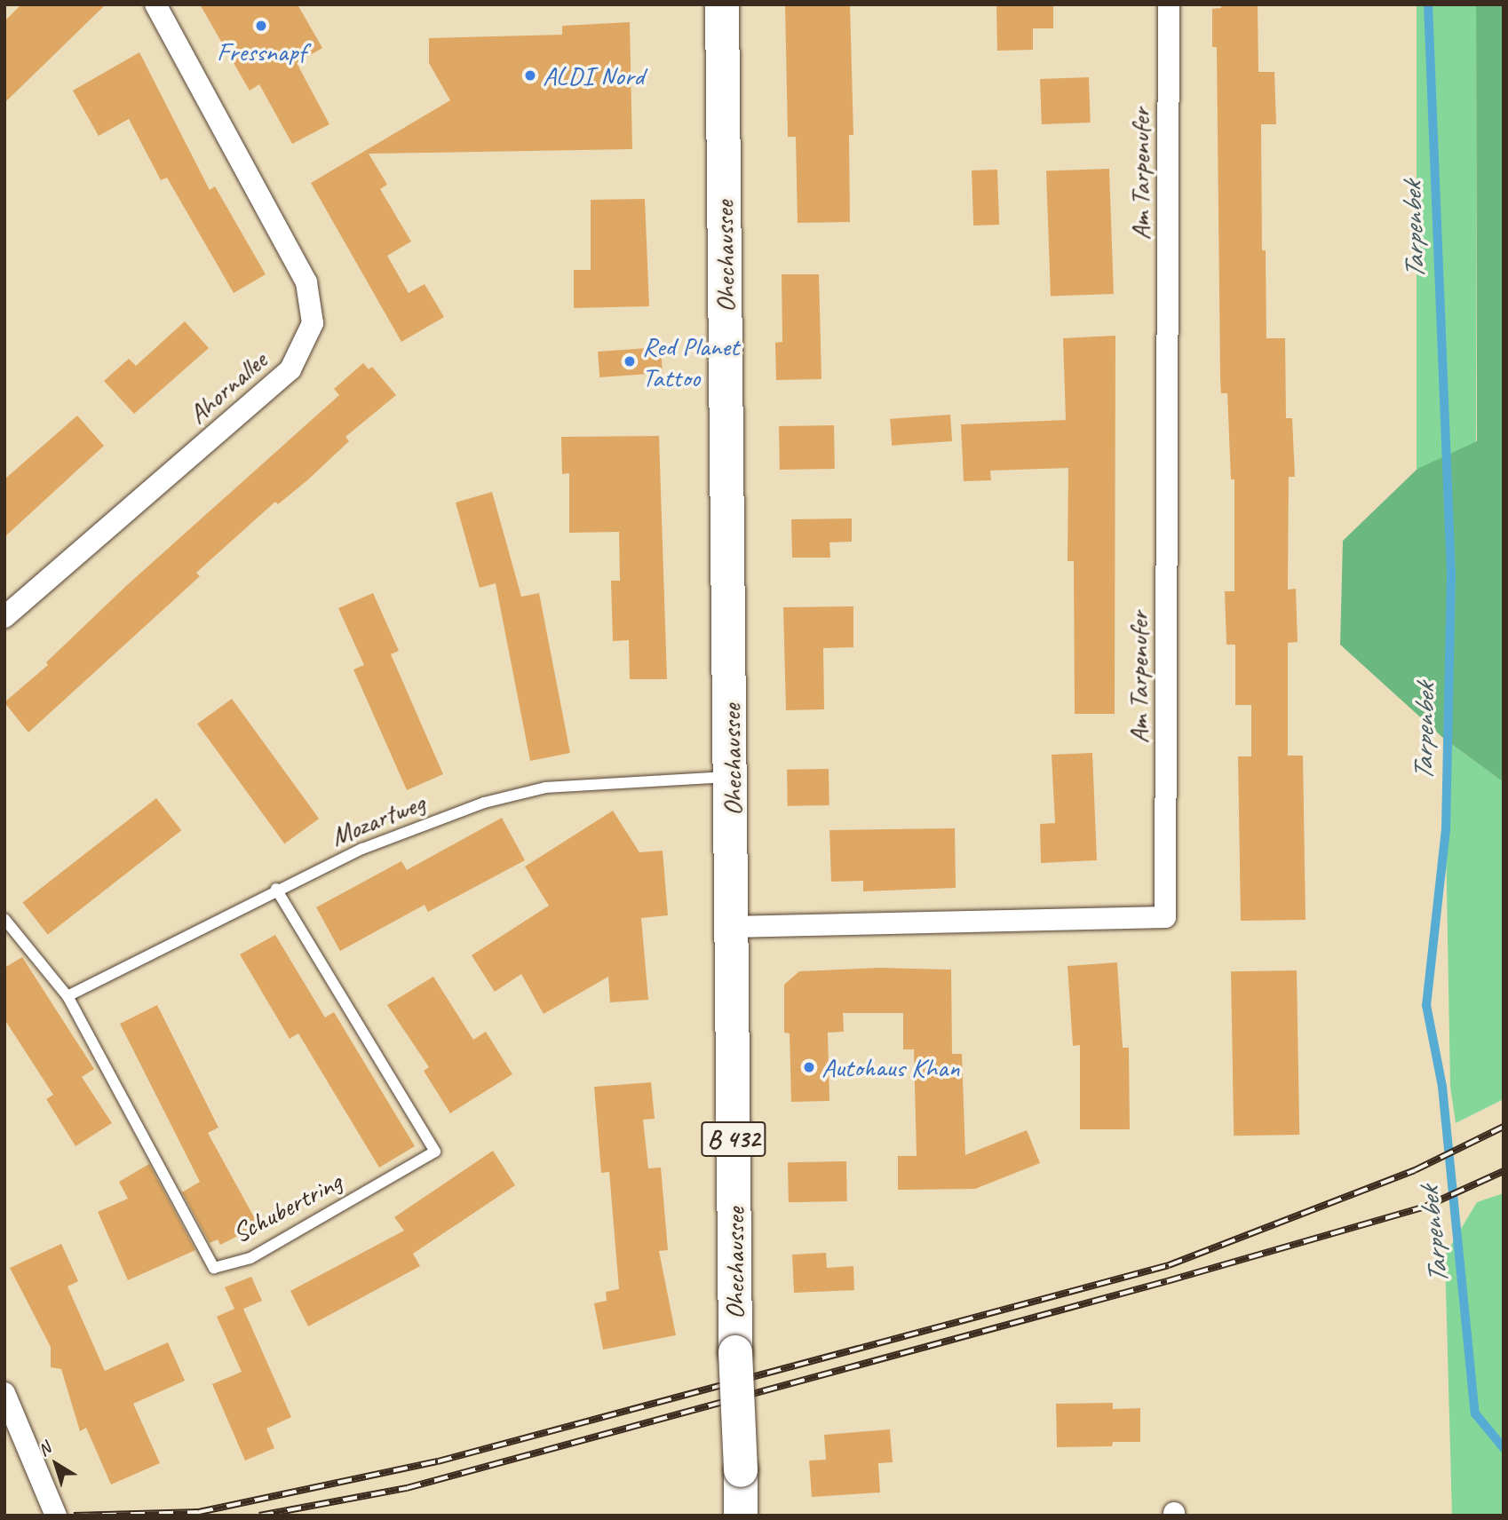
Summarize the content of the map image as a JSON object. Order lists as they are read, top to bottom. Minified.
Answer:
{"streets":{"main road":["Ohechaussee","B 432"],"street":["Am Tarpenufer","Ahornallee"],"lane":["Mozartweg","Schubertring"]},"crossings":[["Am Tarpenufer","Ohechaussee"],["Ohechaussee","Mozartweg"],["Mozartweg","Schubertring"]],"water":["Tarpenbek"],"places":["Fressnapf","ALDI Nord","Red Planet Tattoo","Autohaus Khan"],"north":"top left"}
